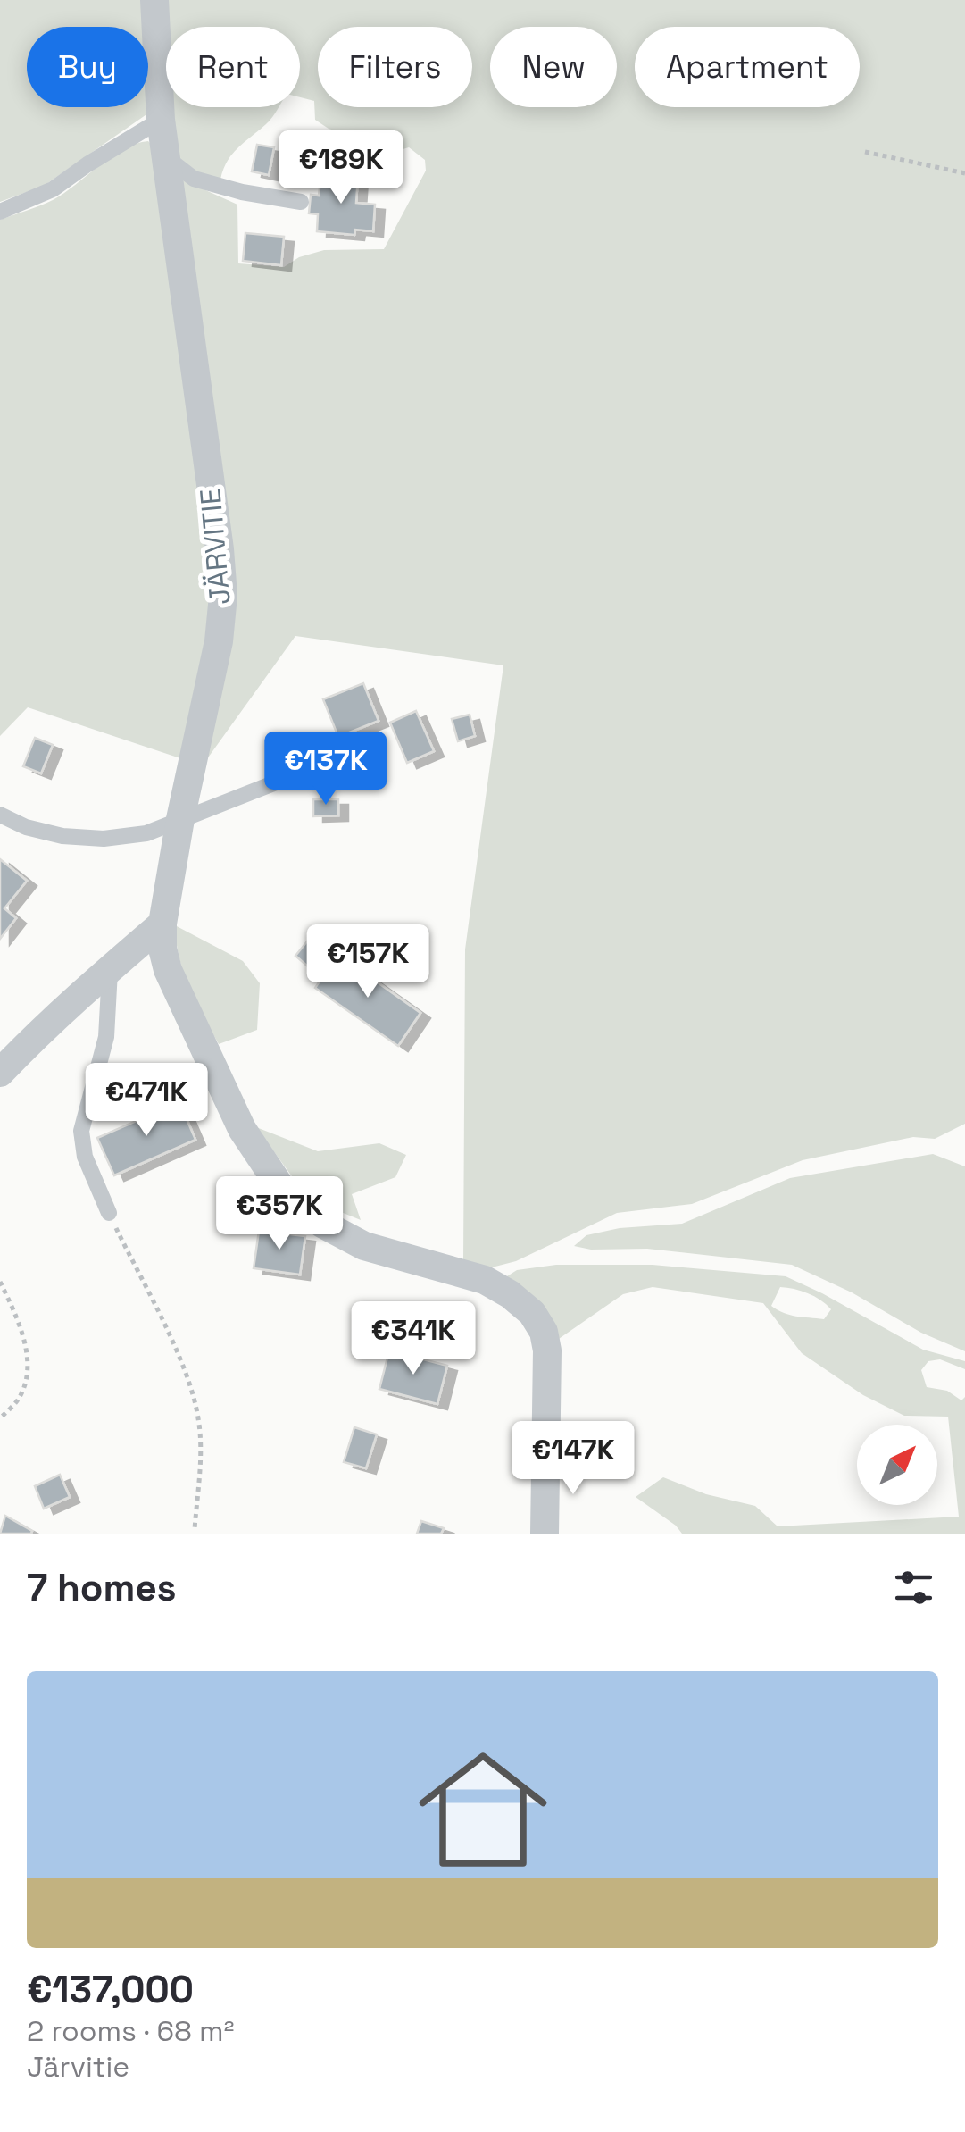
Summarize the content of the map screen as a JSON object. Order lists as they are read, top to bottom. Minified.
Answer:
{"streets":{"street":["JÄRVITIE"]},"north":"top right","page":{"chip":["Buy","Rent","Filters","New","Apartment"],"price":["€189K","€137K","€157K","€471K","€357K","€341K","€147K"],"heading":"7 homes","list":[{"name":"€137,000","note":"2 rooms · 68 m² · Järvitie"}]}}
